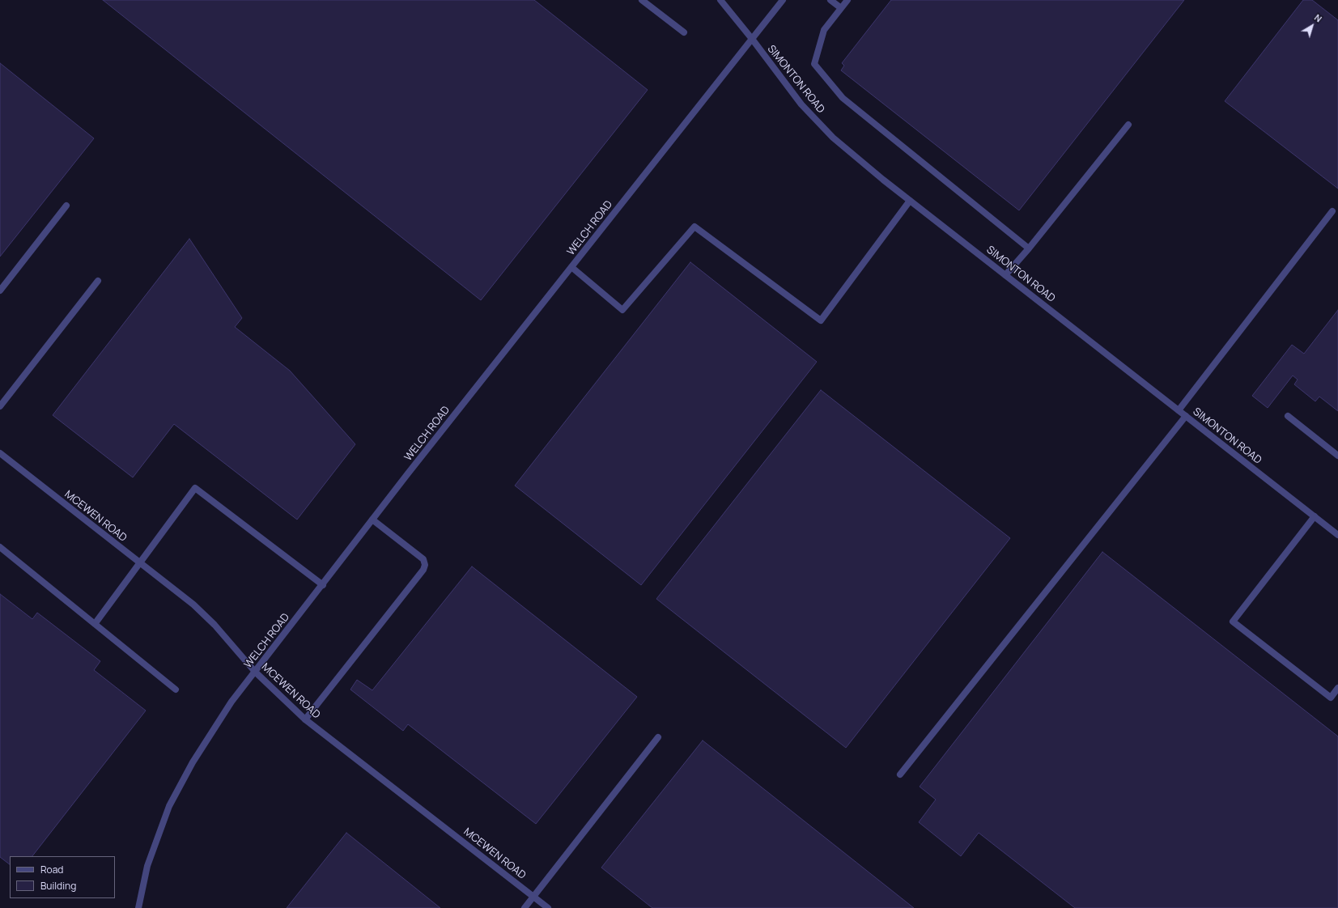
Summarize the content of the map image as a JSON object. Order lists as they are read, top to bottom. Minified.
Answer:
{"streets":{"street":["SIMONTON ROAD","WELCH ROAD","MCEWEN ROAD"]},"crossings":[["SIMONTON ROAD","WELCH ROAD"],["WELCH ROAD","MCEWEN ROAD"]],"legend":["Road","Building"],"north":"top right"}
